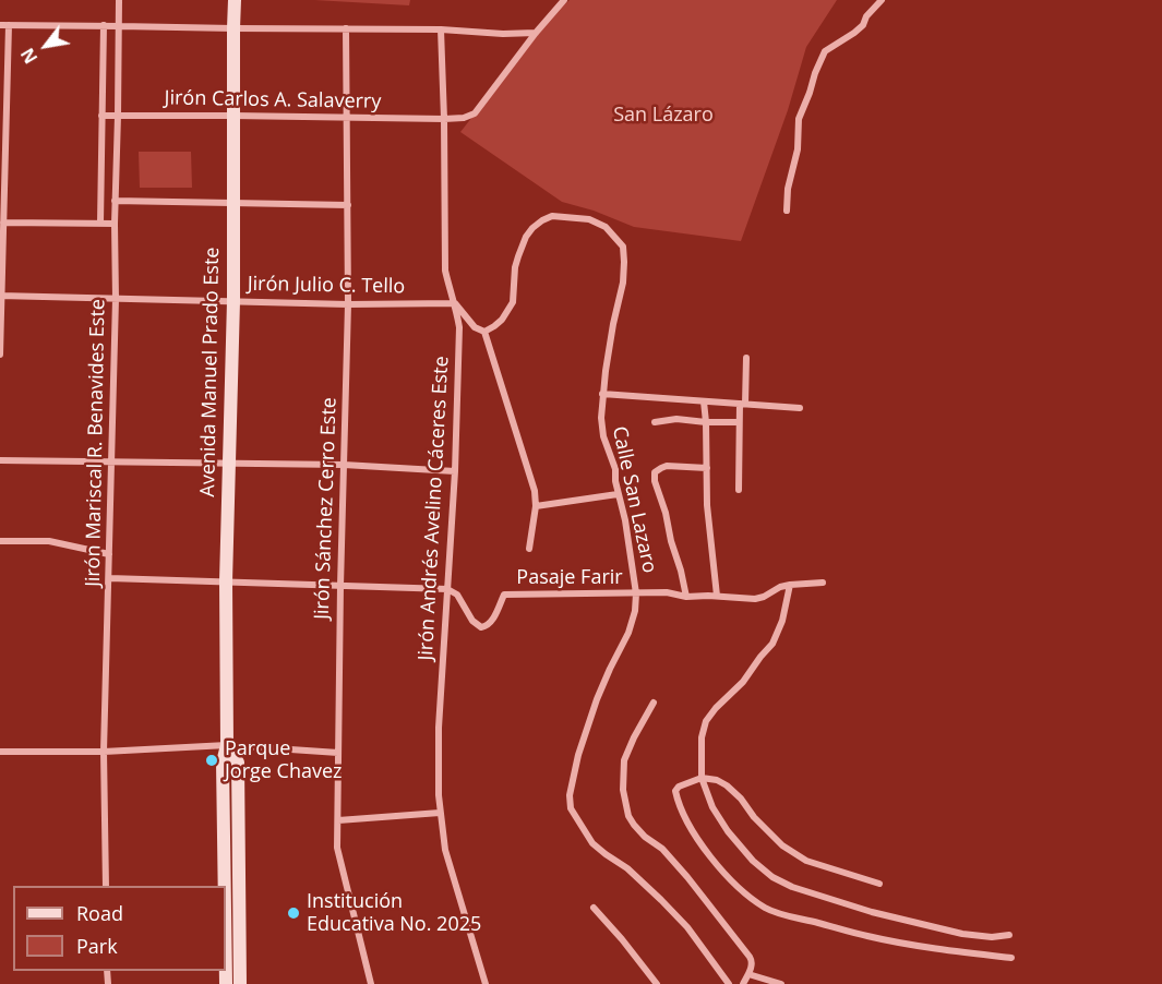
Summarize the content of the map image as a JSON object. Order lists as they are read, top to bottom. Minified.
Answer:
{"streets":{"street":["Jirón Carlos A. Salaverry","Jirón Julio C. Tello","Avenida Manuel Prado Este","Jirón Mariscal R. Benavides Este","Calle San Lazaro","Jirón Sánchez Cerro Este","Jirón Andrés Avelino Cáceres Este","Pasaje Farir"]},"crossings":[["Jirón Carlos A. Salaverry","Avenida Manuel Prado Este"],["Jirón Carlos A. Salaverry","Jirón Mariscal R. Benavides Este"],["Jirón Carlos A. Salaverry","Jirón Sánchez Cerro Este"],["Jirón Carlos A. Salaverry","Jirón Andrés Avelino Cáceres Este"],["Jirón Julio C. Tello","Avenida Manuel Prado Este"],["Jirón Julio C. Tello","Jirón Mariscal R. Benavides Este"],["Jirón Julio C. Tello","Jirón Sánchez Cerro Este"],["Jirón Julio C. Tello","Jirón Andrés Avelino Cáceres Este"],["Calle San Lazaro","Pasaje Farir"],["Jirón Andrés Avelino Cáceres Este","Pasaje Farir"]],"parks":["San Lázaro"],"places":["Parque Jorge Chavez","Institución Educativa No. 2025"],"legend":["Road","Park"],"north":"bottom left"}
